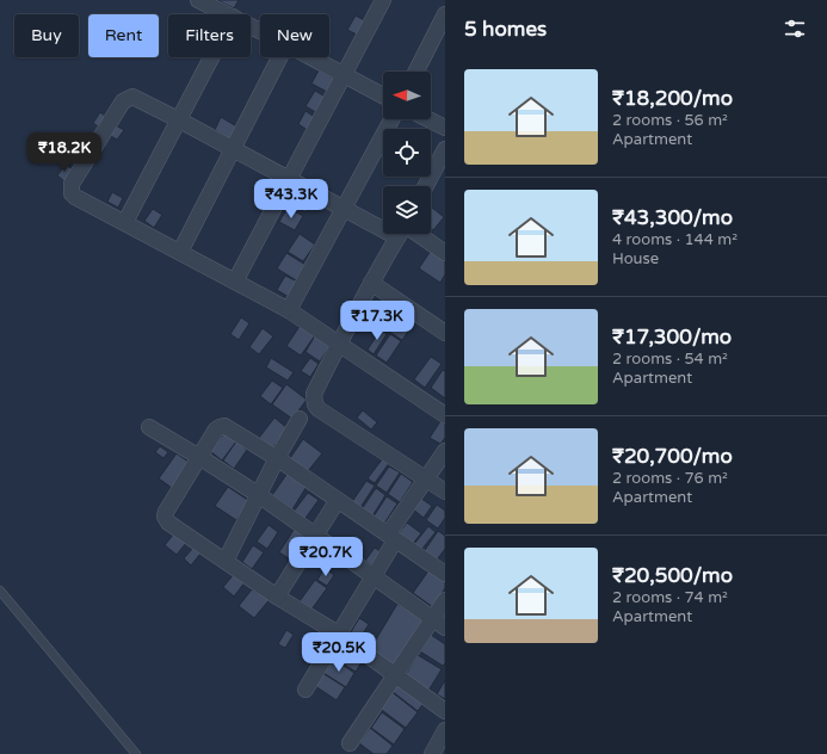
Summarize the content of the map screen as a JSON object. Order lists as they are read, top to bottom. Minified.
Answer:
{"north":"left","page":{"heading":"5 homes","chip":["Buy","Rent","Filters","New"],"list":[{"name":"₹18,200/mo","note":"2 rooms · 56 m² · Apartment"},{"name":"₹43,300/mo","note":"4 rooms · 144 m² · House"},{"name":"₹17,300/mo","note":"2 rooms · 54 m² · Apartment"},{"name":"₹20,700/mo","note":"2 rooms · 76 m² · Apartment"},{"name":"₹20,500/mo","note":"2 rooms · 74 m² · Apartment"}],"price":["₹18.2K","₹43.3K","₹17.3K","₹20.7K","₹20.5K"]}}
